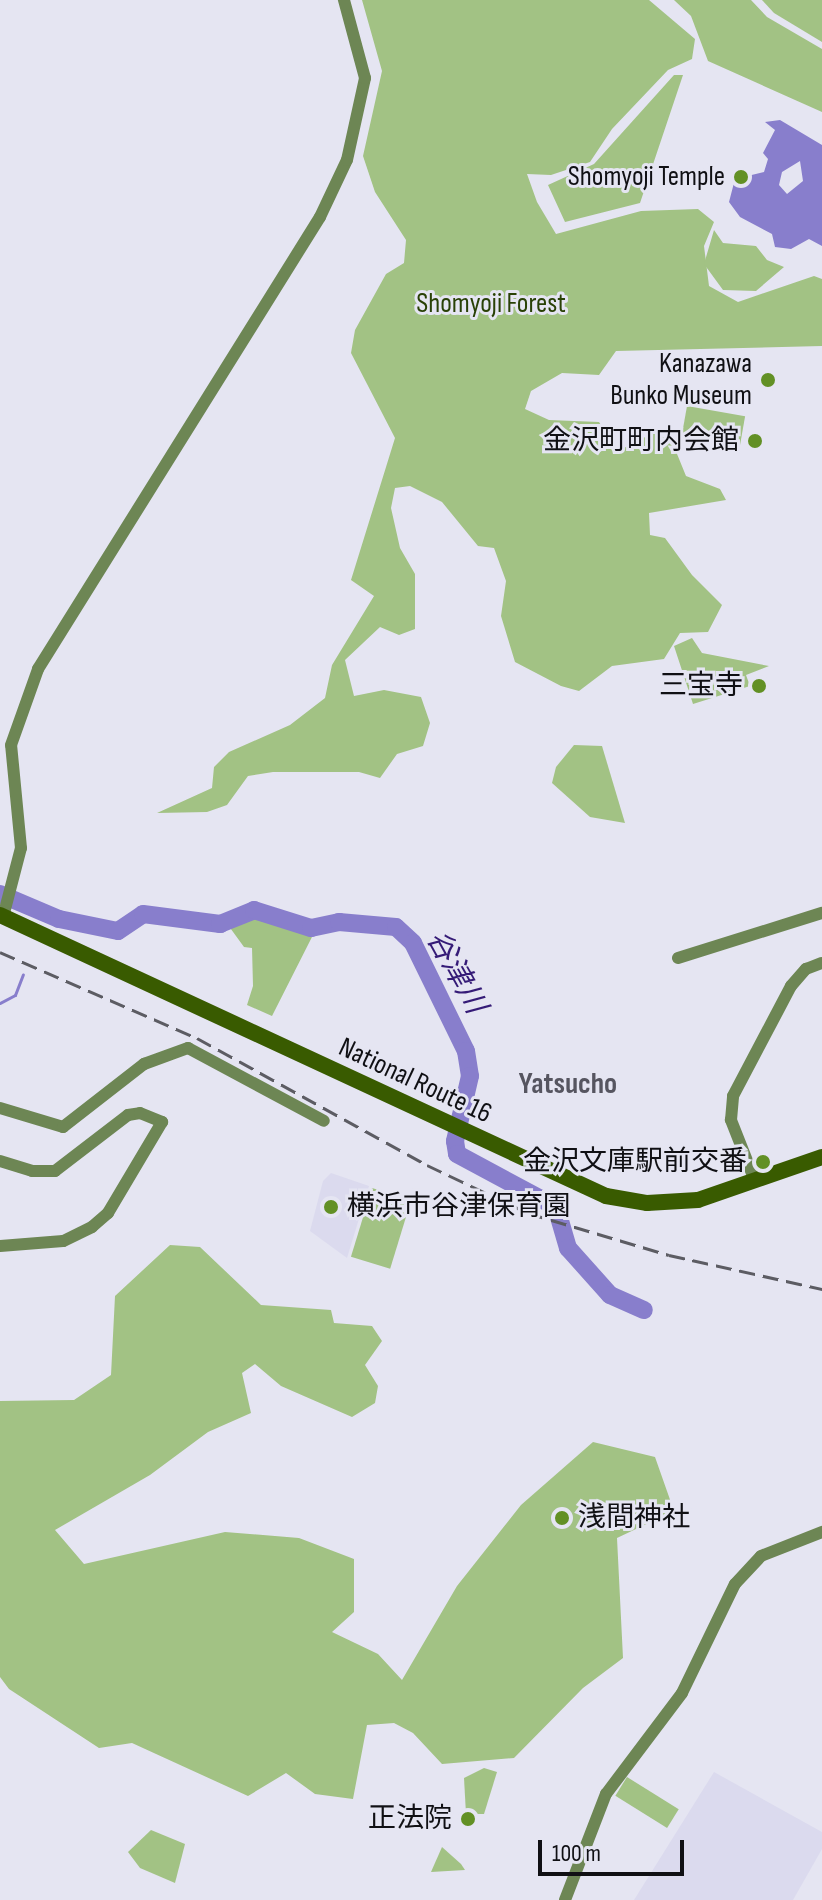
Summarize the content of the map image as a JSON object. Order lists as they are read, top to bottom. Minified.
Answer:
{"streets":{"highway":["National Route 16"]},"districts":["Yatsucho"],"water":["谷津川"],"parks":["Shomyoji Forest"],"places":["Shomyoji Temple","Kanazawa Bunko Museum","金沢町町内会館","三宝寺","金沢文庫駅前交番","横浜市谷津保育園","浅間神社","正法院"],"scale_bar":"100 m"}
